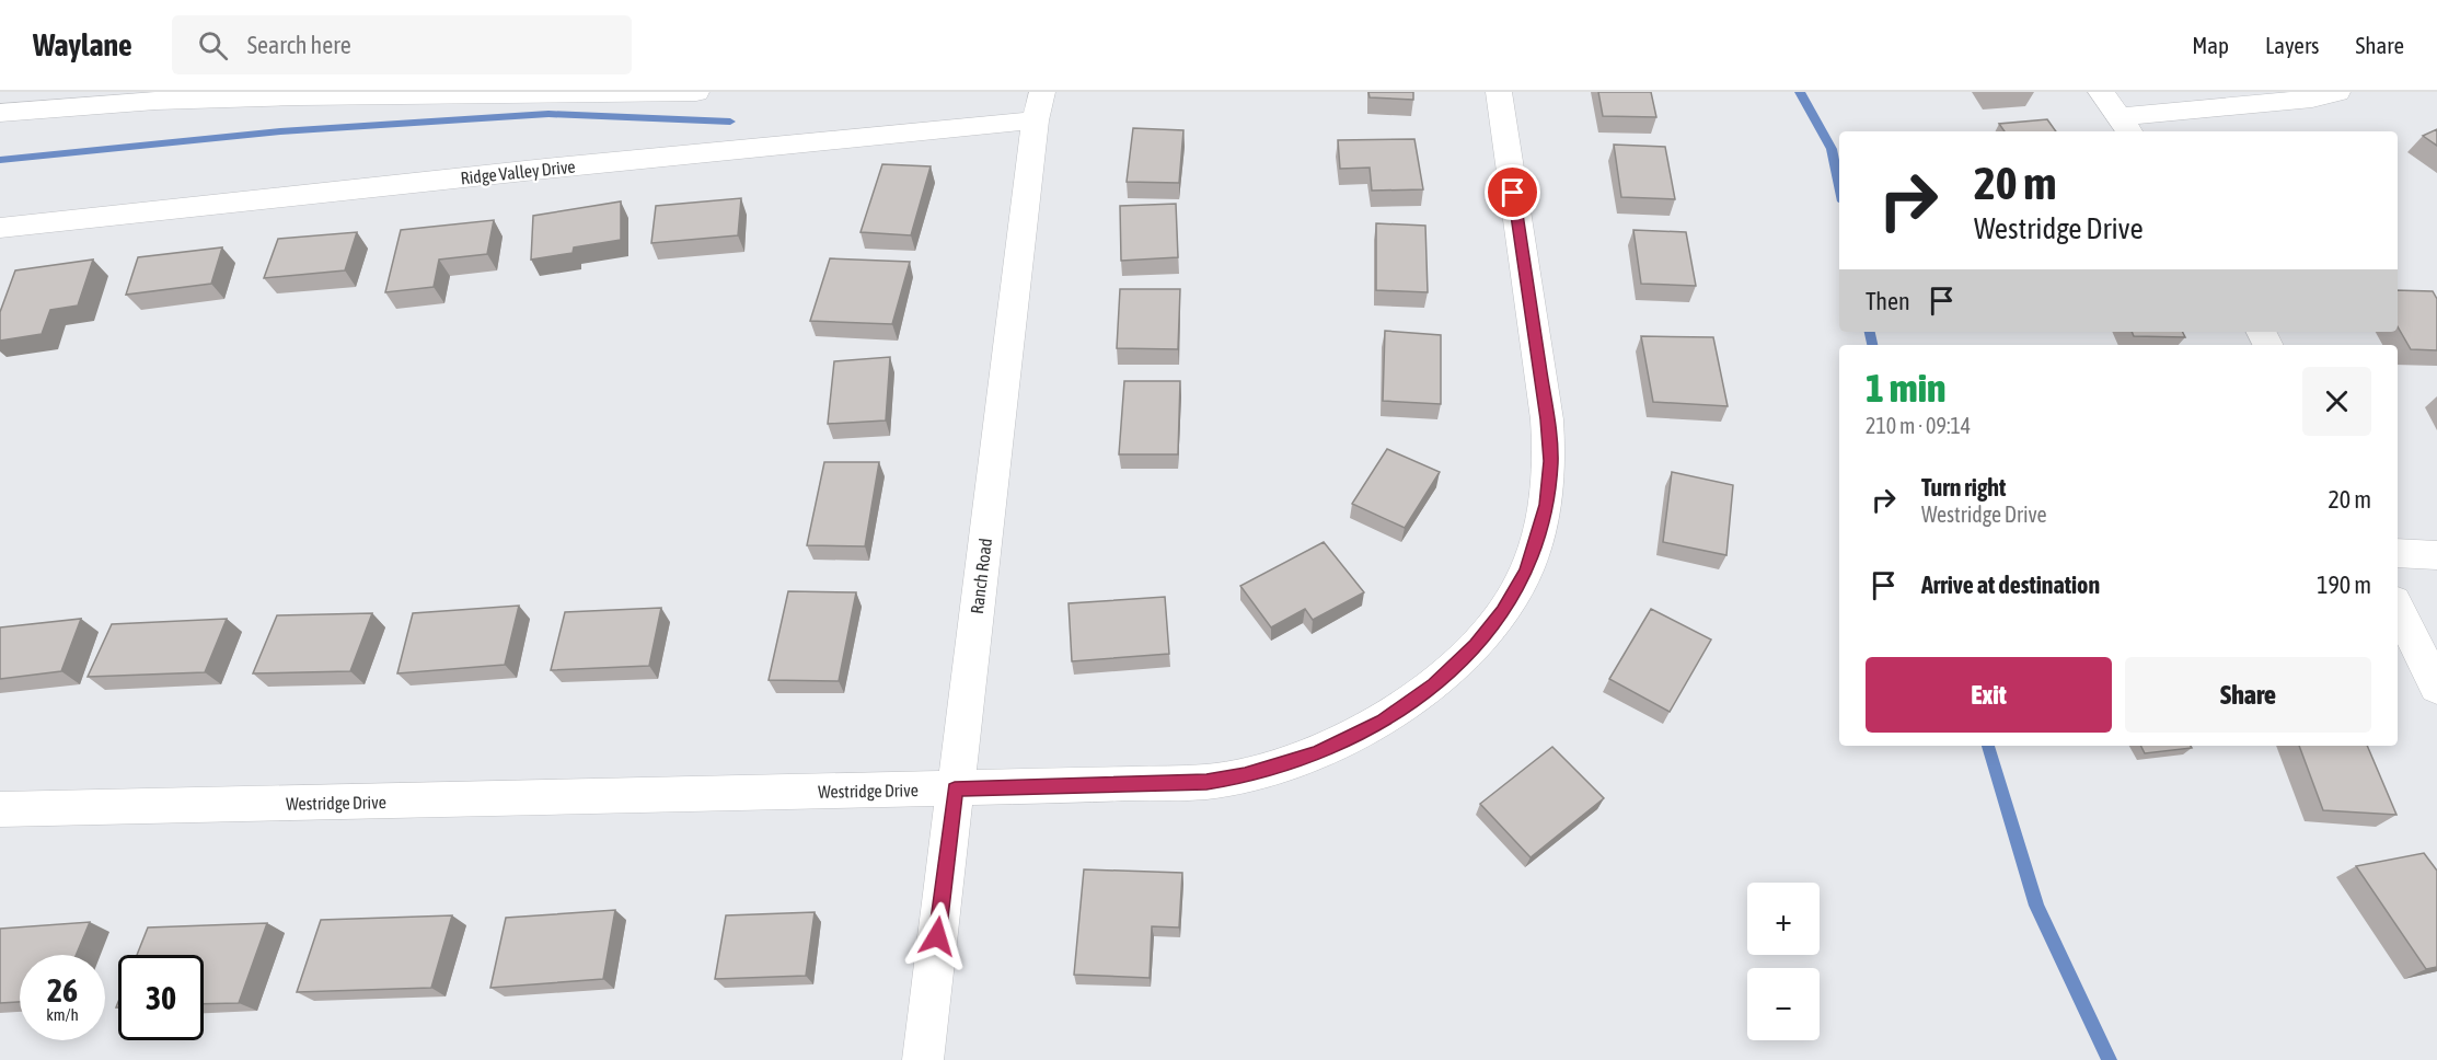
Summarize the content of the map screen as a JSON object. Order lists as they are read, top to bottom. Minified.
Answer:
{"streets":{"street":["Ridge Valley Drive","Ranch Road","Westridge Drive"]},"crossings":[["Ridge Valley Drive","Ranch Road"],["Ranch Road","Westridge Drive"]],"page":{"header":"Waylane","search":"Search here","nav":["Map","Layers","Share"],"turn":["20 m","Westridge Drive"],"then":"Then","heading":["1 min","210 m · 09:14"],"list":[{"name":"Turn right","note":"Westridge Drive","value":"20 m"},{"name":"Arrive at destination","value":"190 m"}],"buttons":["Exit","Share"],"map_buttons":["+","−"],"speed":"26 km/h","limit":"30"}}
